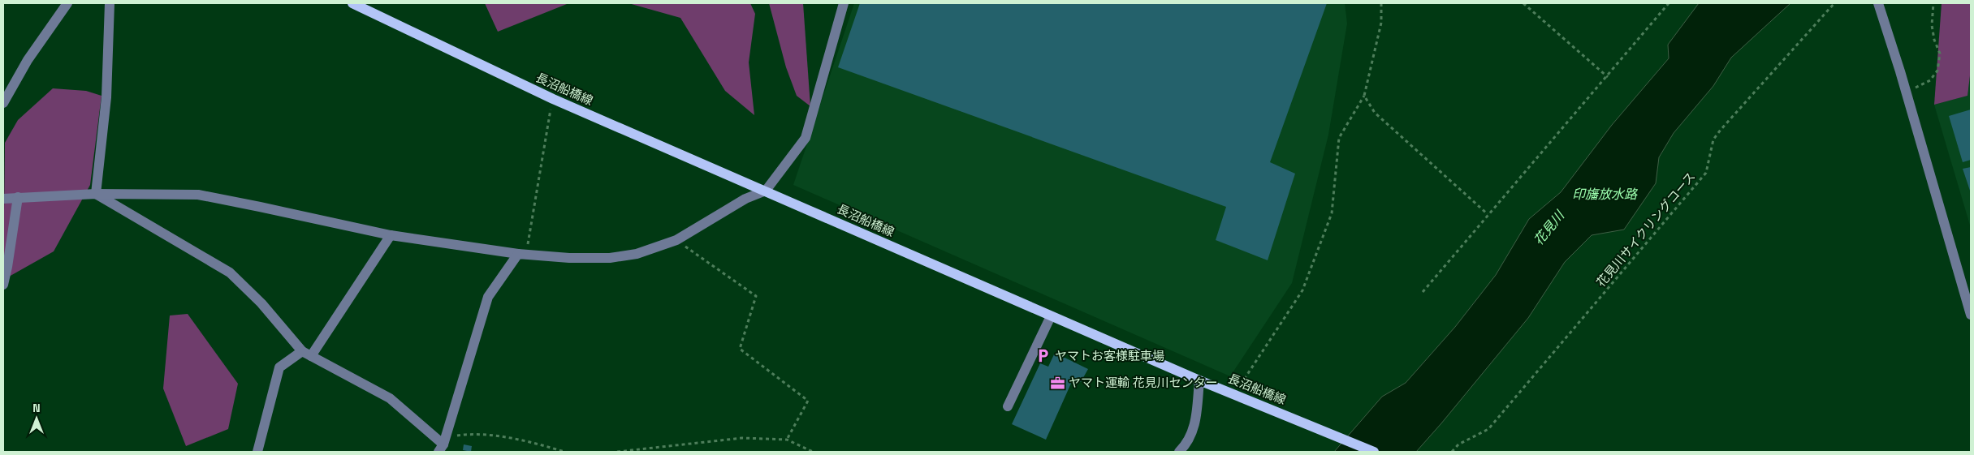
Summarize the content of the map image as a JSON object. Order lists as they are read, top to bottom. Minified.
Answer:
{"streets":{"main road":["長沼船橋線"],"path":["花見川サイクリングコース"]},"water":["印旛放水路","花見川"],"places":{"parking":["ヤマトお客様駐車場"],"office":["ヤマト運輸 花見川センター"]},"north":"top"}
